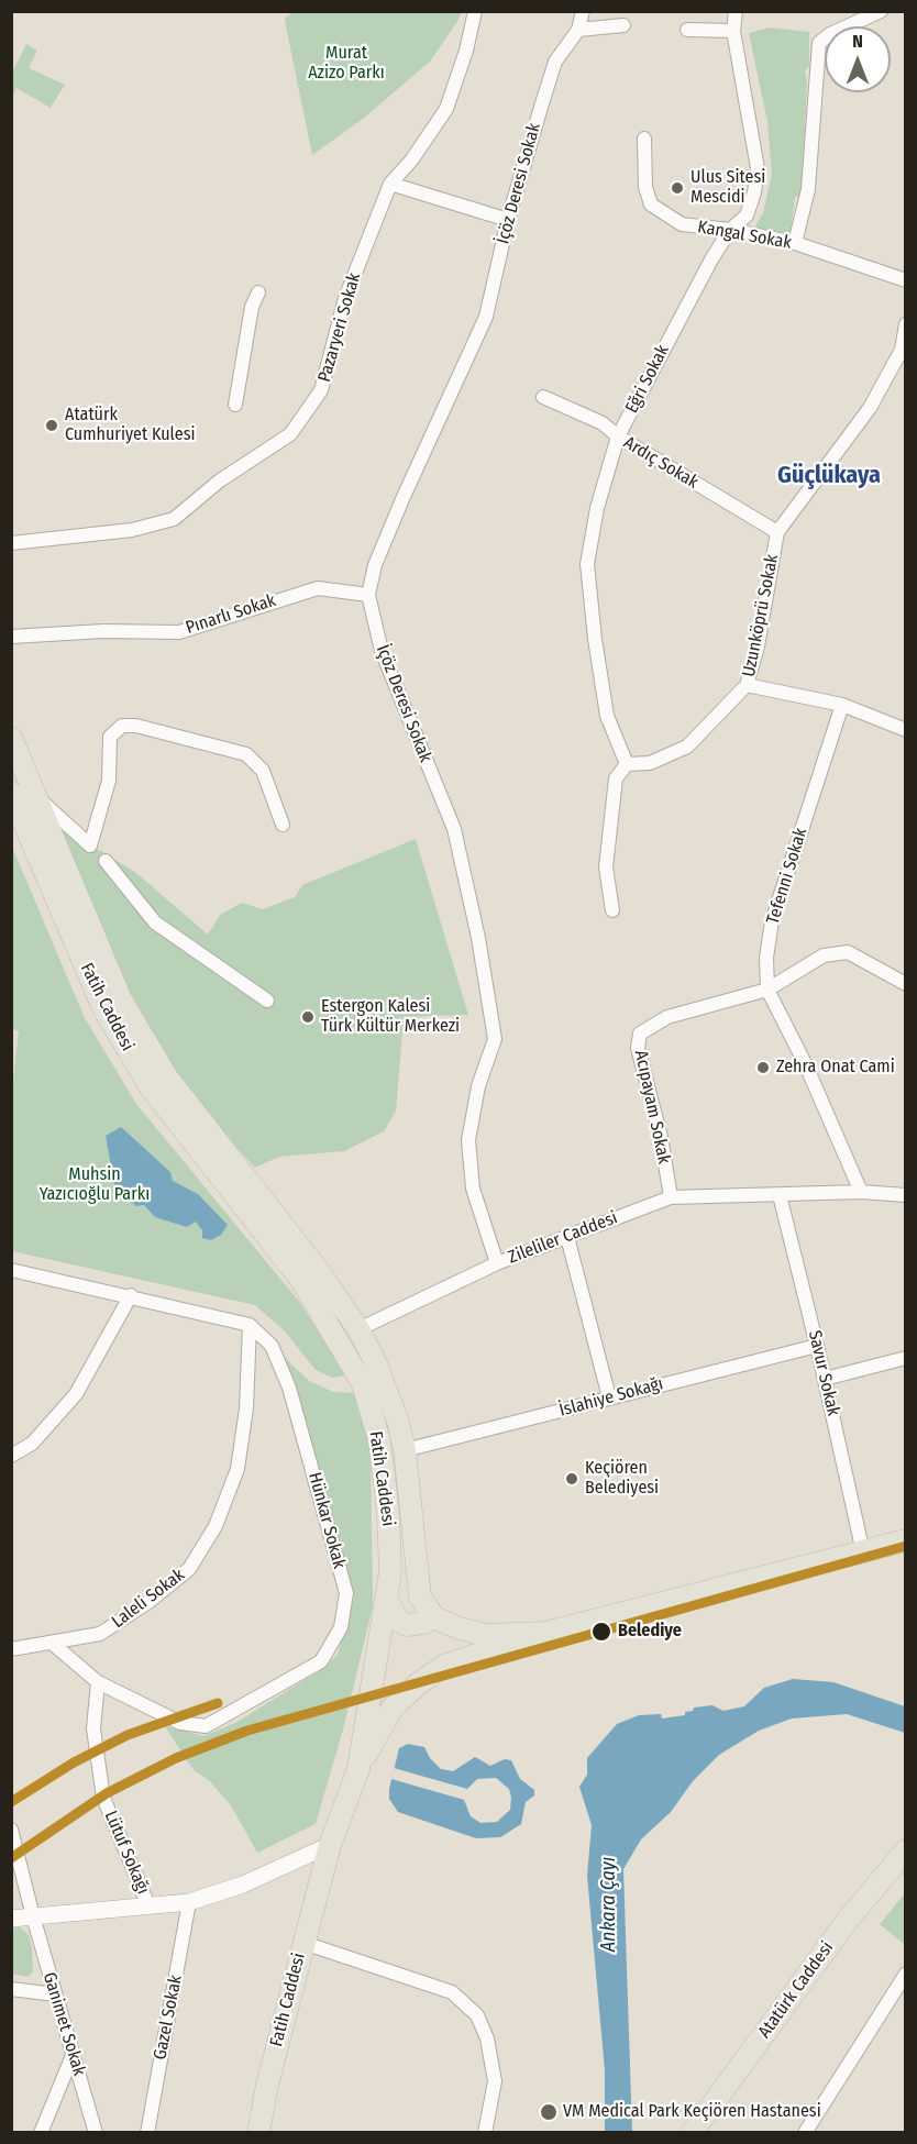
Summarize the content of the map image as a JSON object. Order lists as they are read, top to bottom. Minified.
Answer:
{"streets":{"main road":["Fatih Caddesi","Atatürk Caddesi"],"street":["İçöz Deresi Sokak","Kangal Sokak","Pazaryeri Sokak","Eğri Sokak","Ardıç Sokak","Pınarlı Sokak","Uzunköprü Sokak","Tefenni Sokak","Acıpayam Sokak","Zileliler Caddesi","Savur Sokak","İslahiye Sokağı","Hünkar Sokak","Laleli Sokak","Lütuf Sokağı","Gazel Sokak","Ganimet Sokak"]},"crossings":[["İçöz Deresi Sokak","Pınarlı Sokak"],["İçöz Deresi Sokak","Zileliler Caddesi"],["Kangal Sokak","Eğri Sokak"],["Eğri Sokak","Ardıç Sokak"],["Eğri Sokak","Uzunköprü Sokak"],["Ardıç Sokak","Uzunköprü Sokak"],["Tefenni Sokak","Acıpayam Sokak"],["Tefenni Sokak","Zileliler Caddesi"],["Fatih Caddesi","Zileliler Caddesi"],["Fatih Caddesi","İslahiye Sokağı"],["Acıpayam Sokak","Zileliler Caddesi"],["Zileliler Caddesi","Savur Sokak"],["Savur Sokak","İslahiye Sokağı"],["Hünkar Sokak","Laleli Sokak"],["Hünkar Sokak","Lütuf Sokağı"]],"districts":["Güçlükaya"],"water":["Ankara Çayı"],"parks":["Murat Azizo Parkı","Muhsin Yazıcıoğlu Parkı"],"places":["Ulus Sitesi Mescidi","Atatürk Cumhuriyet Kulesi","Estergon Kalesi Türk Kültür Merkezi","Zehra Onat Cami","Keçiören Belediyesi","Belediye","VM Medical Park Keçiören Hastanesi"],"north":"top"}
